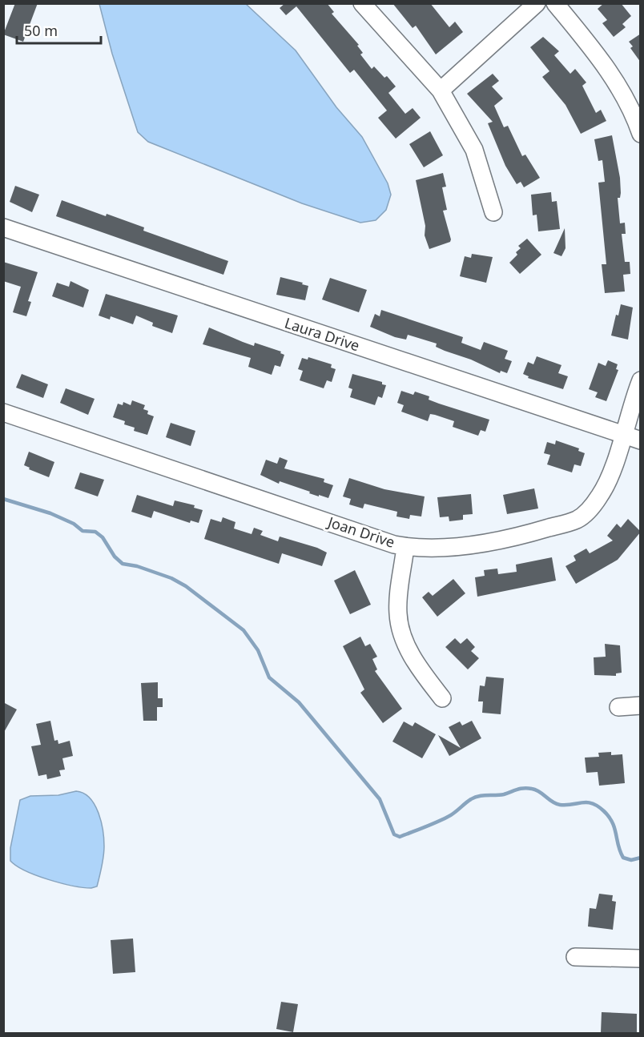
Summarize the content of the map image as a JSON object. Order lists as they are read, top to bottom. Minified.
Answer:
{"streets":{"street":["Laura Drive","Joan Drive"]},"crossings":[["Laura Drive","Joan Drive"]],"scale_bar":"50 m"}
